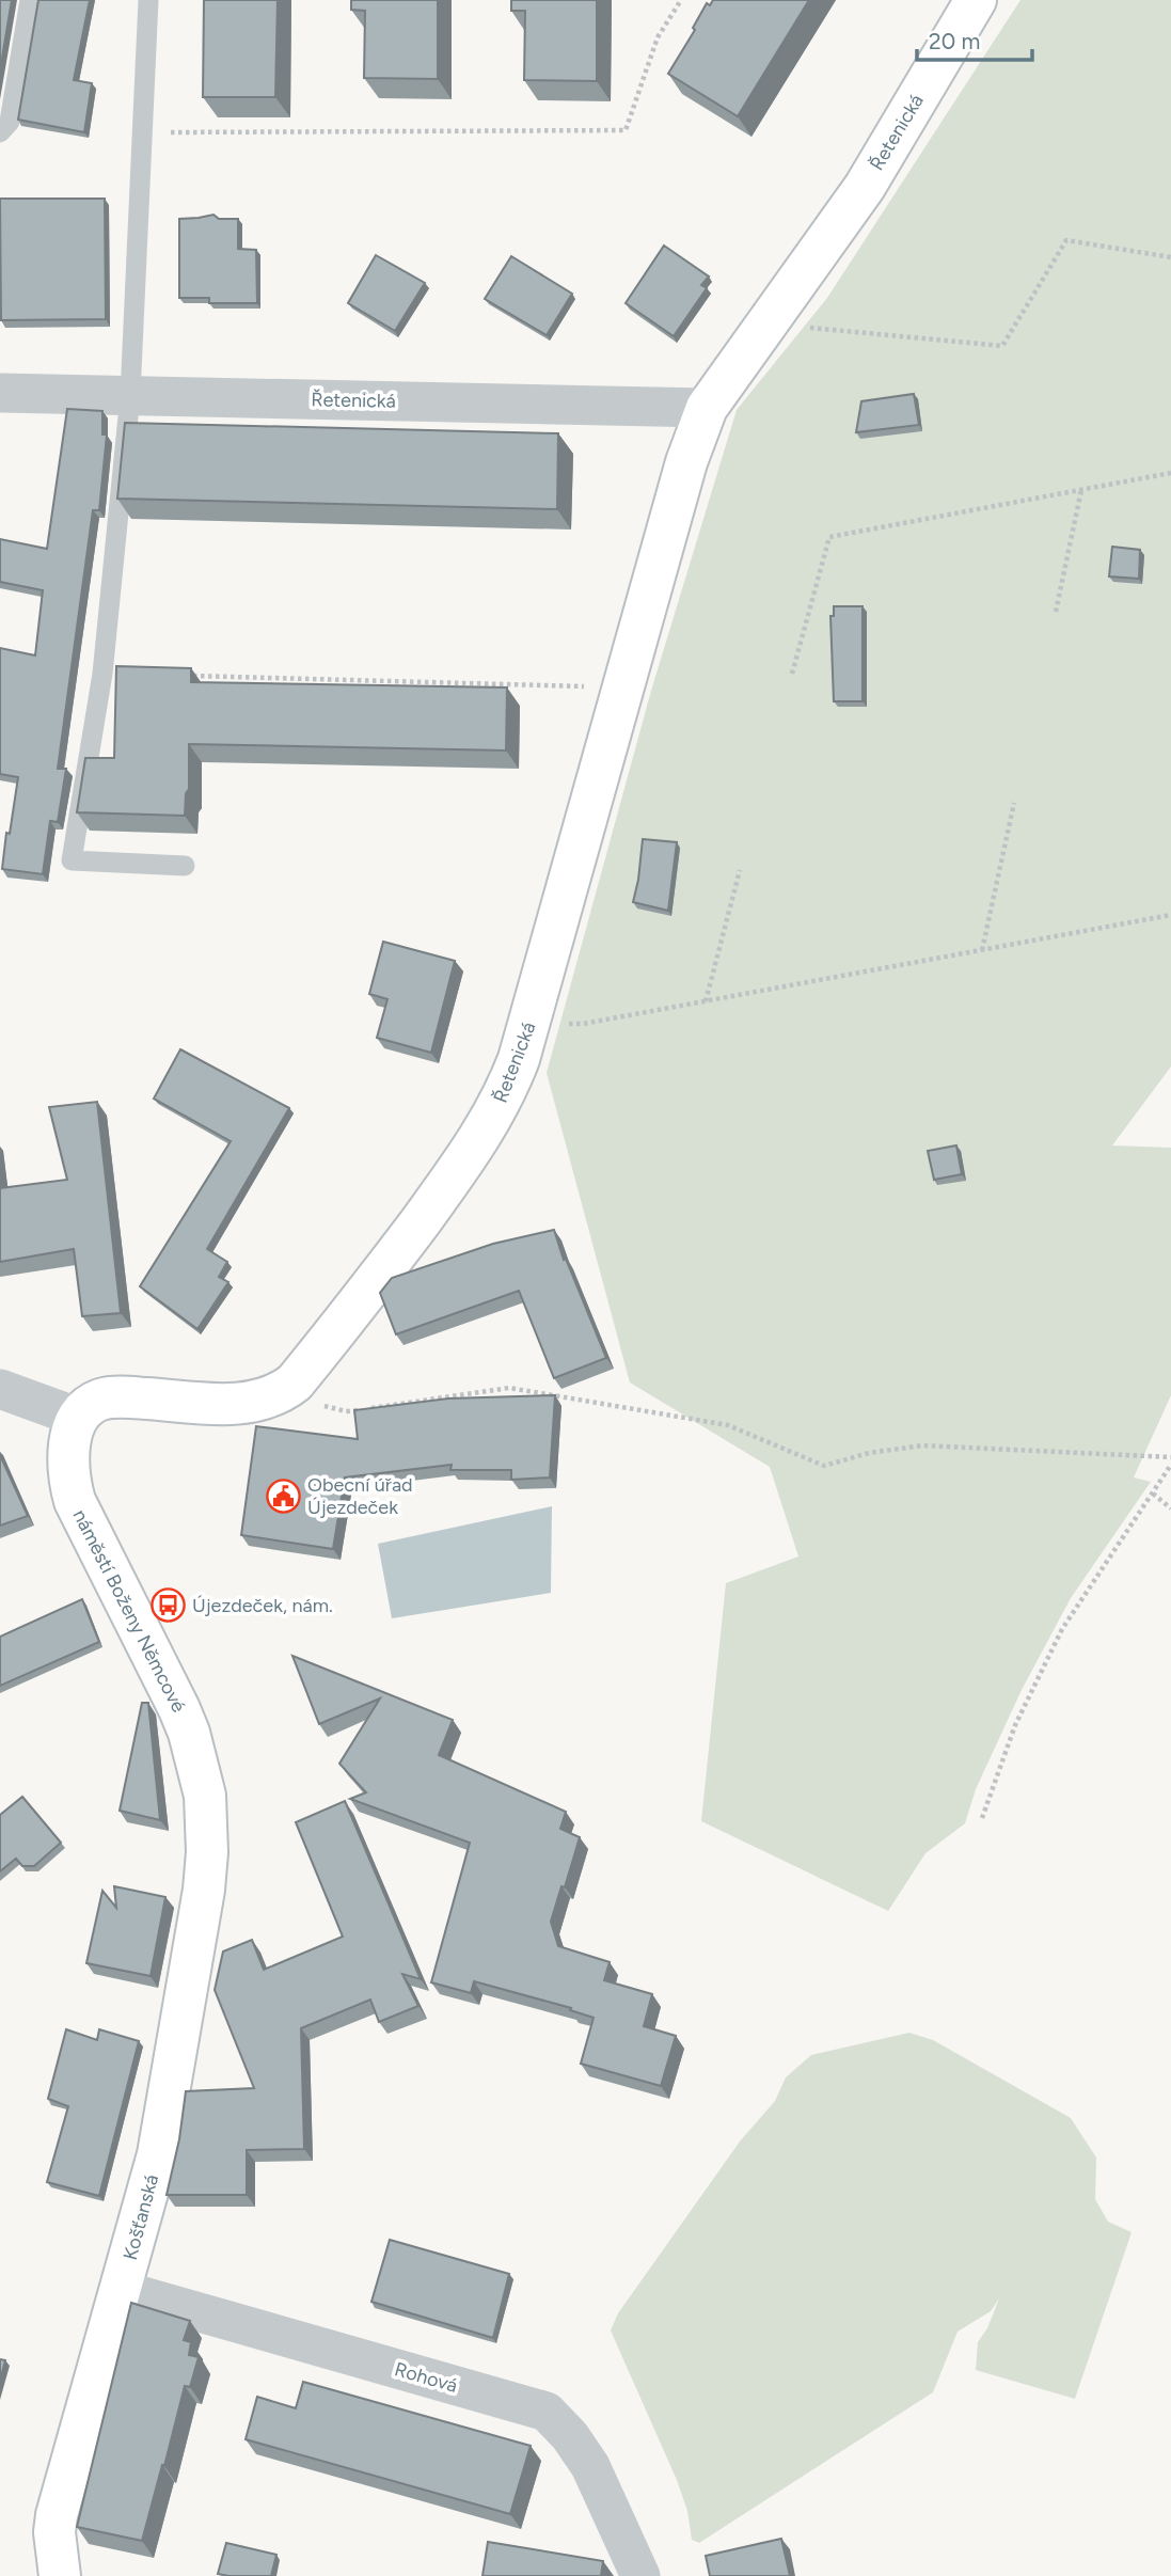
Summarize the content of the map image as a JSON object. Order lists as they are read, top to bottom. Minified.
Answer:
{"streets":{"street":["Řetenická","náměstí Boženy Němcové","Košťanská","Rohová"]},"crossings":[["náměstí Boženy Němcové","Košťanská"],["Košťanská","Rohová"]],"places":{"public building":["Obecní úřad Újezdeček"],"bus stop":["Újezdeček, nám."]},"scale_bar":"20 m"}
